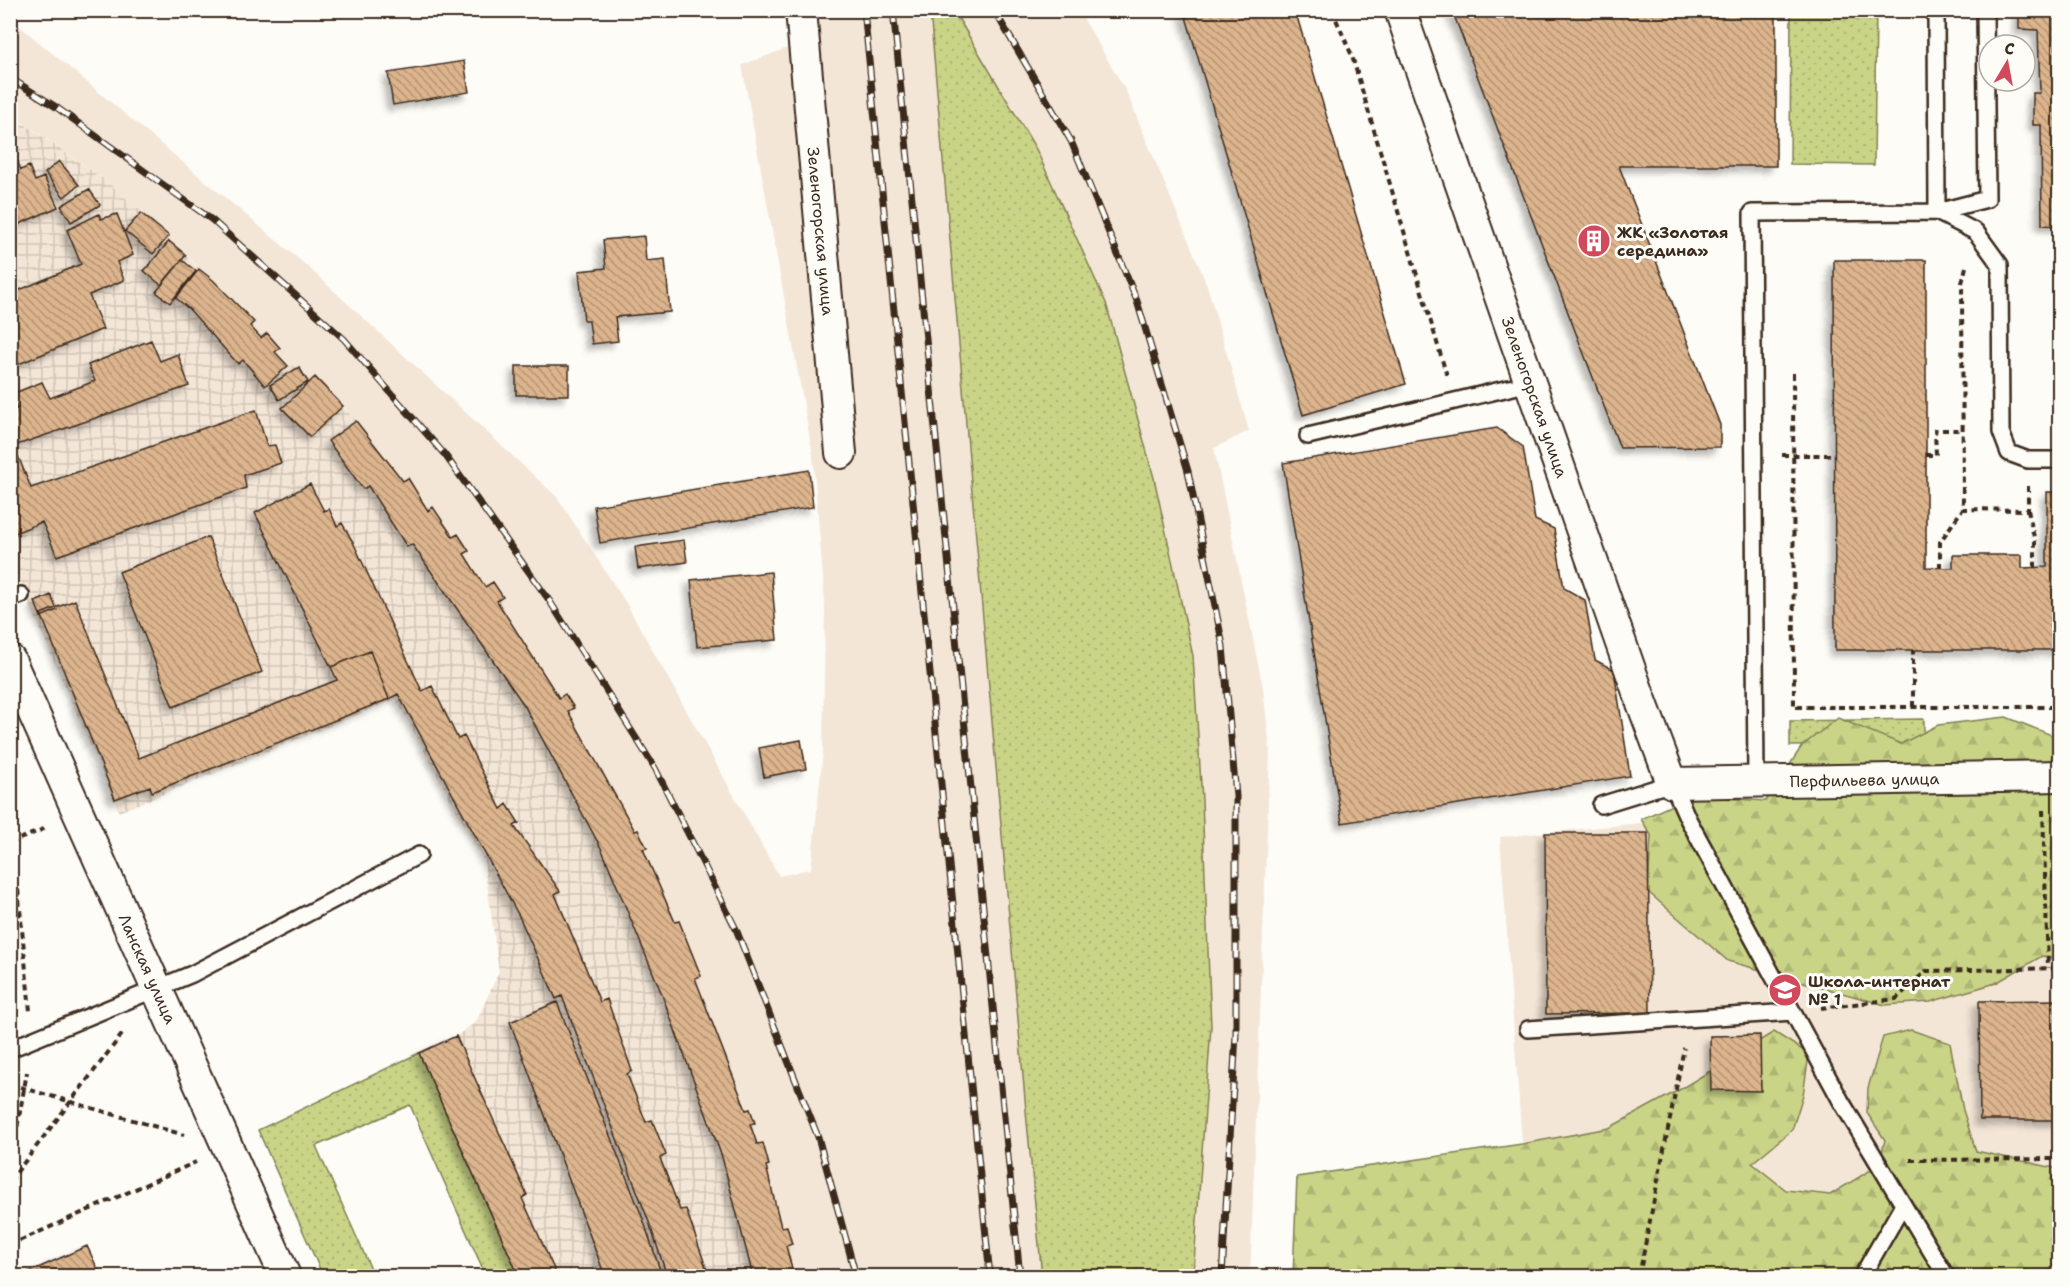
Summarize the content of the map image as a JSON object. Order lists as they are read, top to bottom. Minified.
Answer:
{"streets":{"street":["Зеленогорская улица","Перфильева улица","Ланская улица"]},"crossings":[["Зеленогорская улица","Перфильева улица"]],"places":{"building":["ЖК «Золотая середина»"],"school or university":["Школа-интернат № 1"]},"north":"top"}
